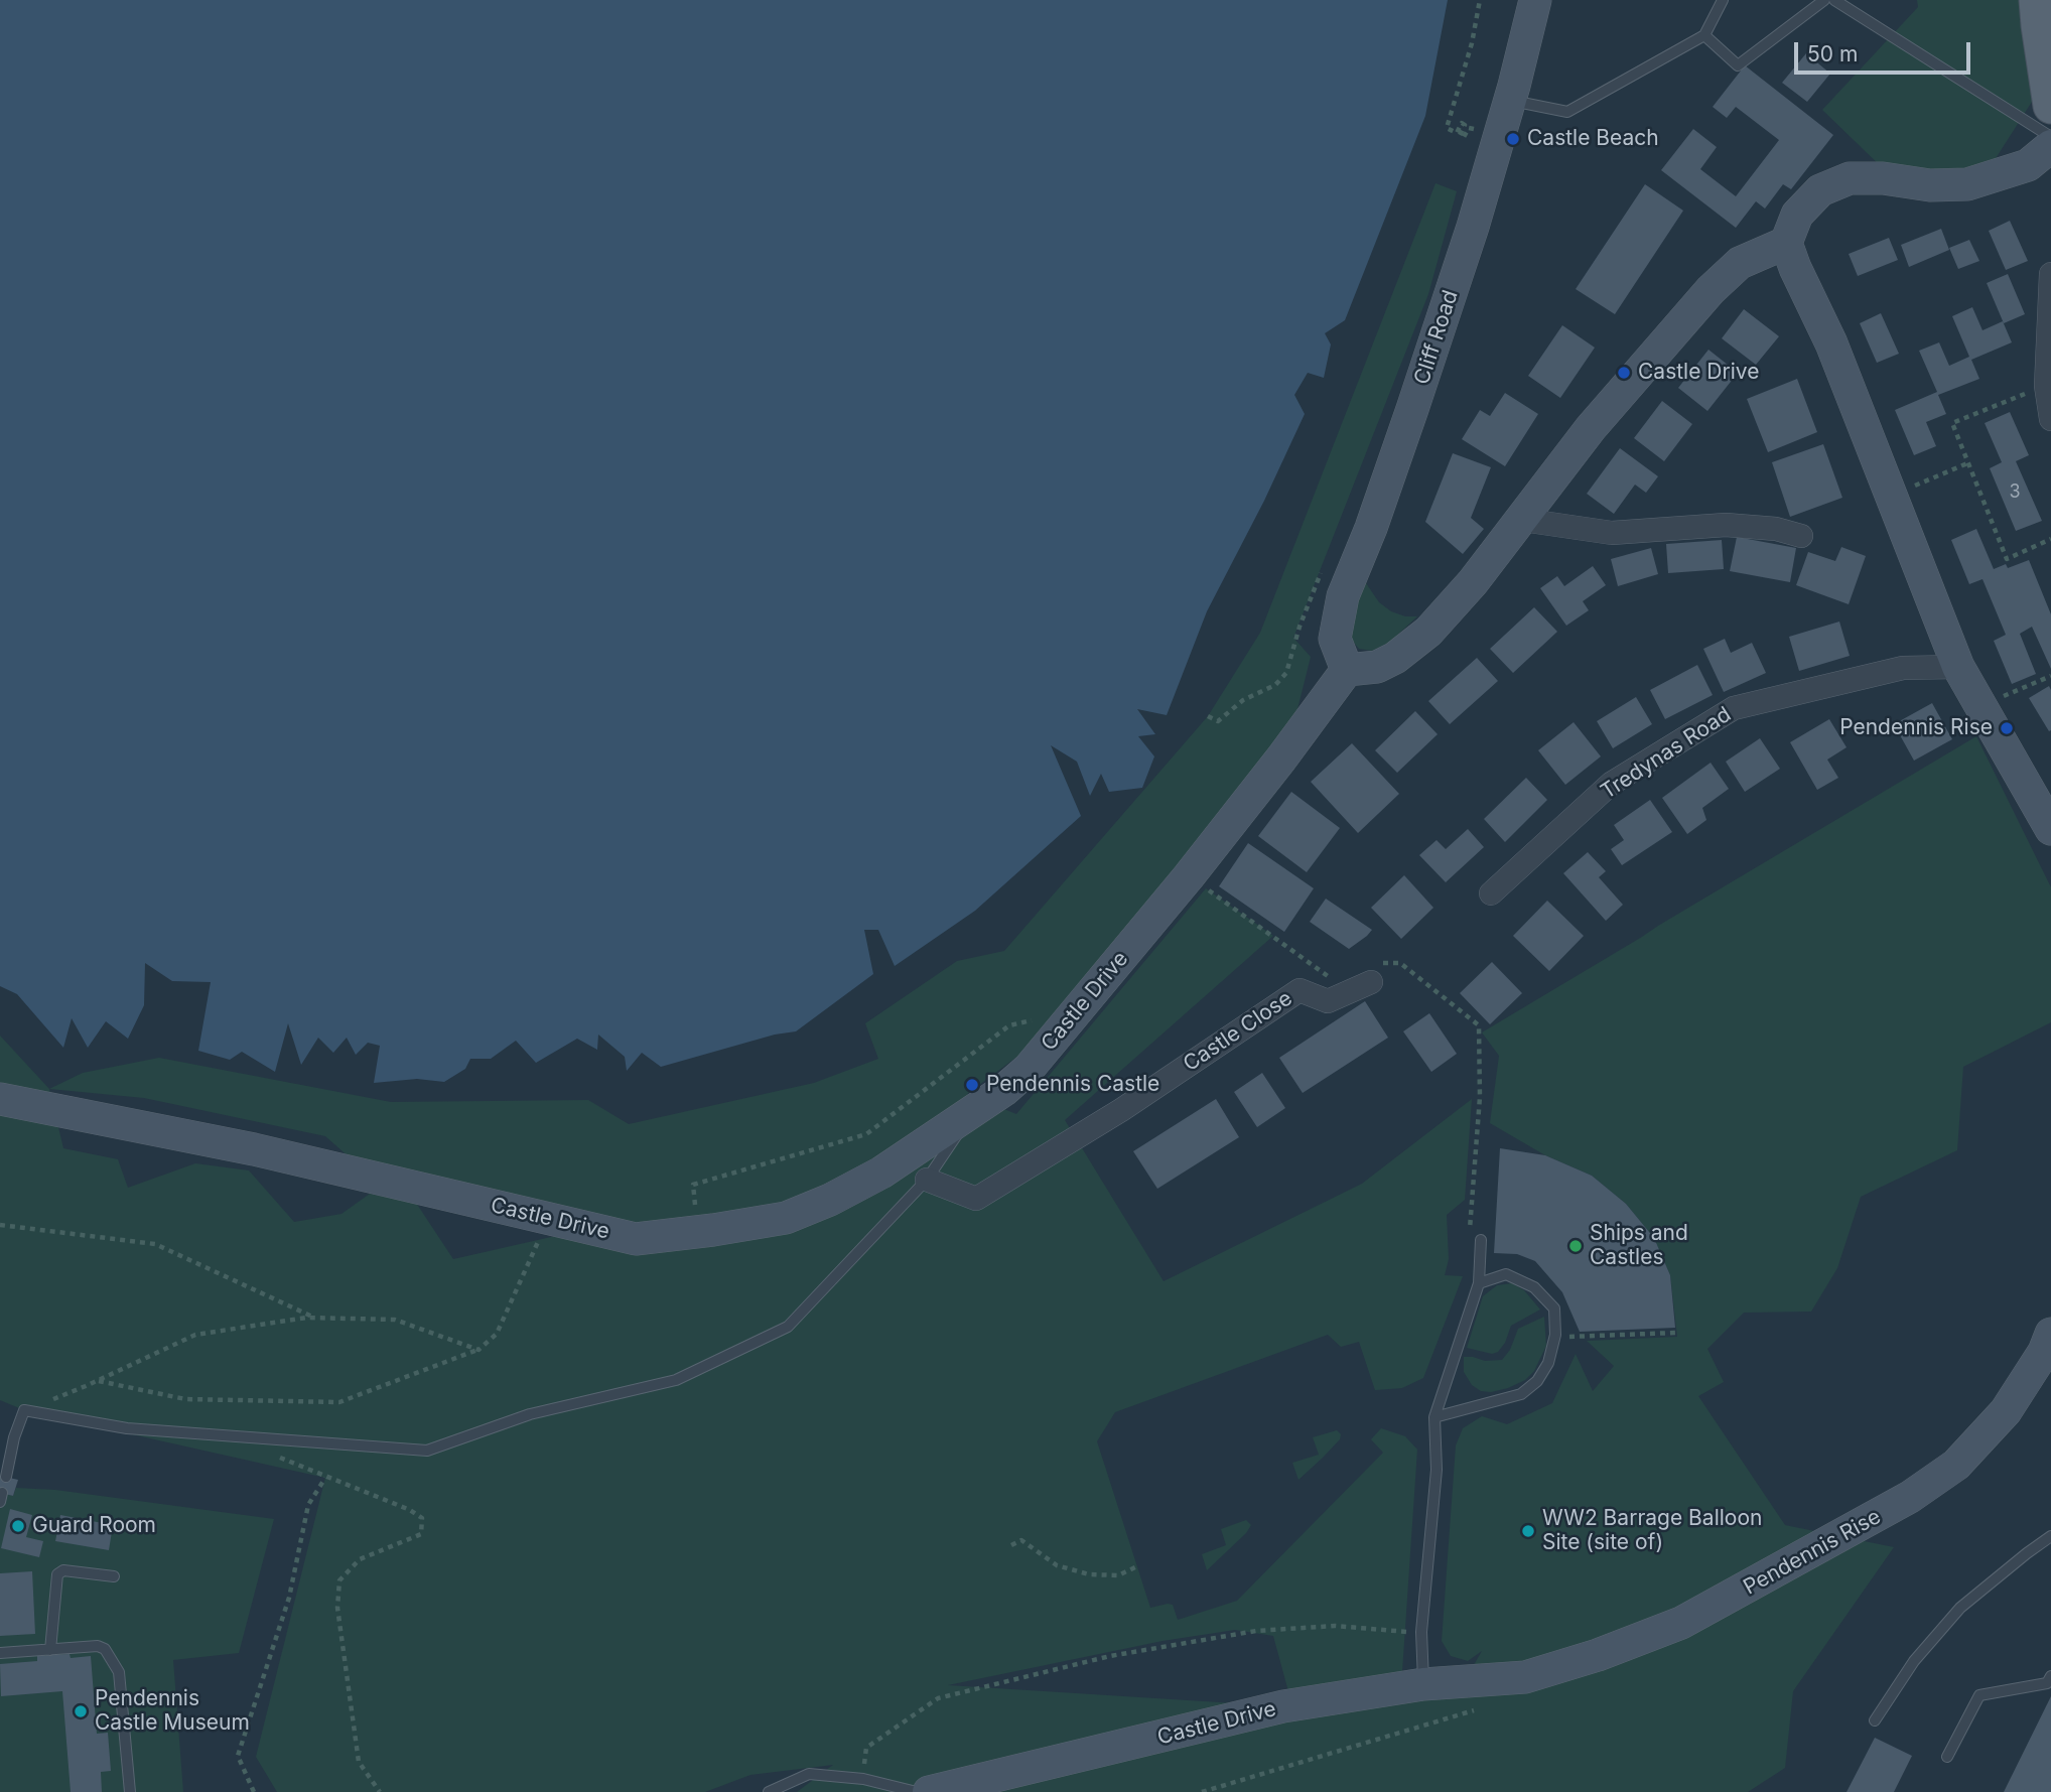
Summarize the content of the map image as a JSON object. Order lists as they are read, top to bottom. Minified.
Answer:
{"streets":{"street":["Cliff Road","Tredynas Road","Castle Drive","Castle Close","Pendennis Rise"]},"crossings":[["Cliff Road","Castle Drive"],["Castle Drive","Pendennis Rise"]],"places":["Castle Beach","Castle Drive","Pendennis Rise","Pendennis Castle","Ships and Castles","Guard Room","WW2 Barrage Balloon Site (site of)","Pendennis Castle Museum"],"house_numbers":["3"],"scale_bar":"50 m"}
